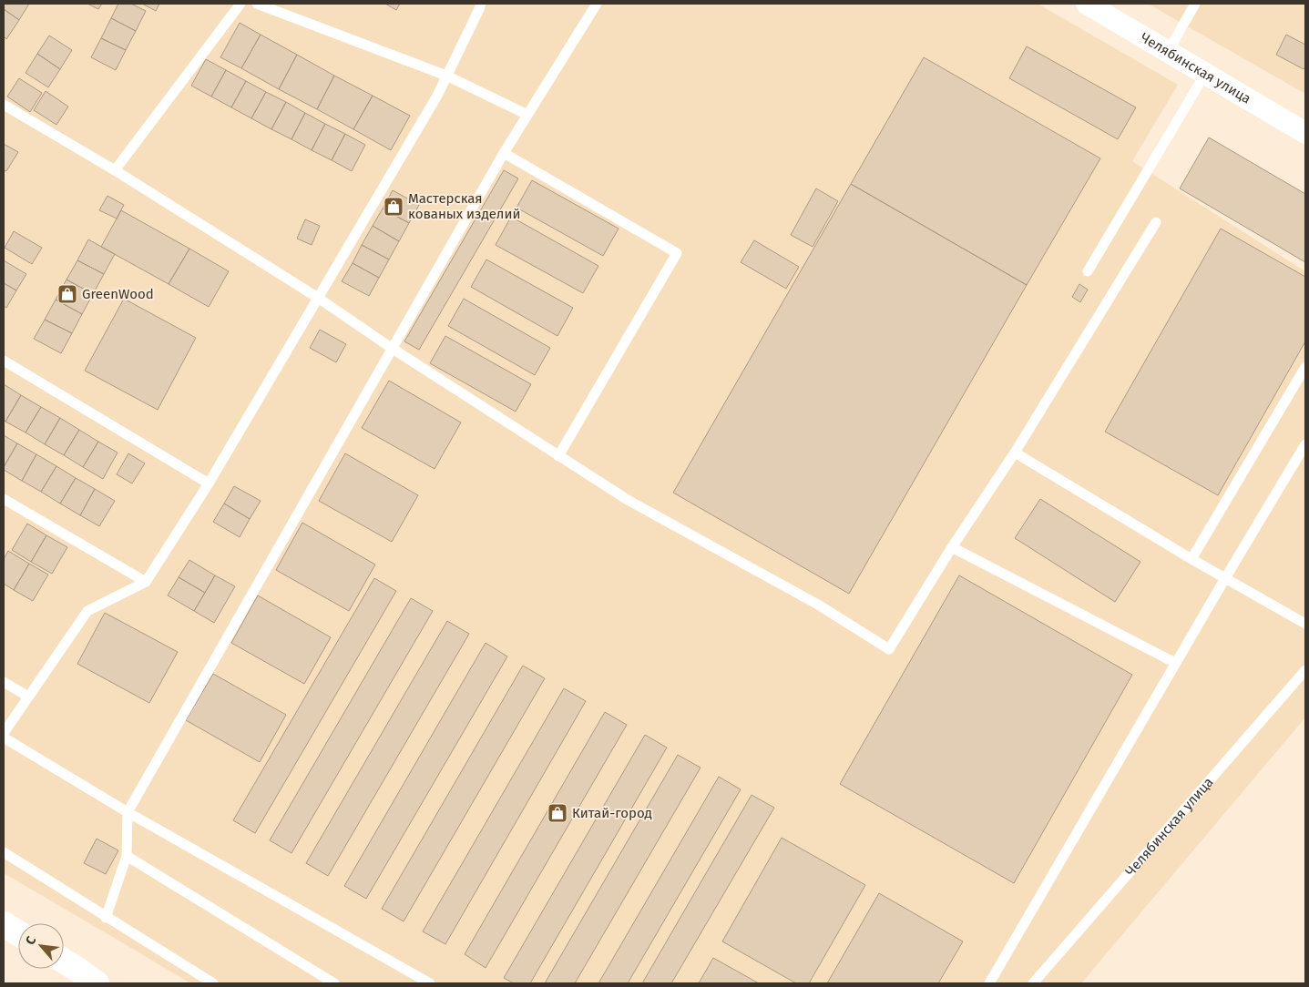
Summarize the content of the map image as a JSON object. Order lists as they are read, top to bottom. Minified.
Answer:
{"streets":{"street":["Челябинская улица"]},"places":{"shop":["Мастерская кованых изделий","GreenWood","Китай-город"]},"north":"top left"}
